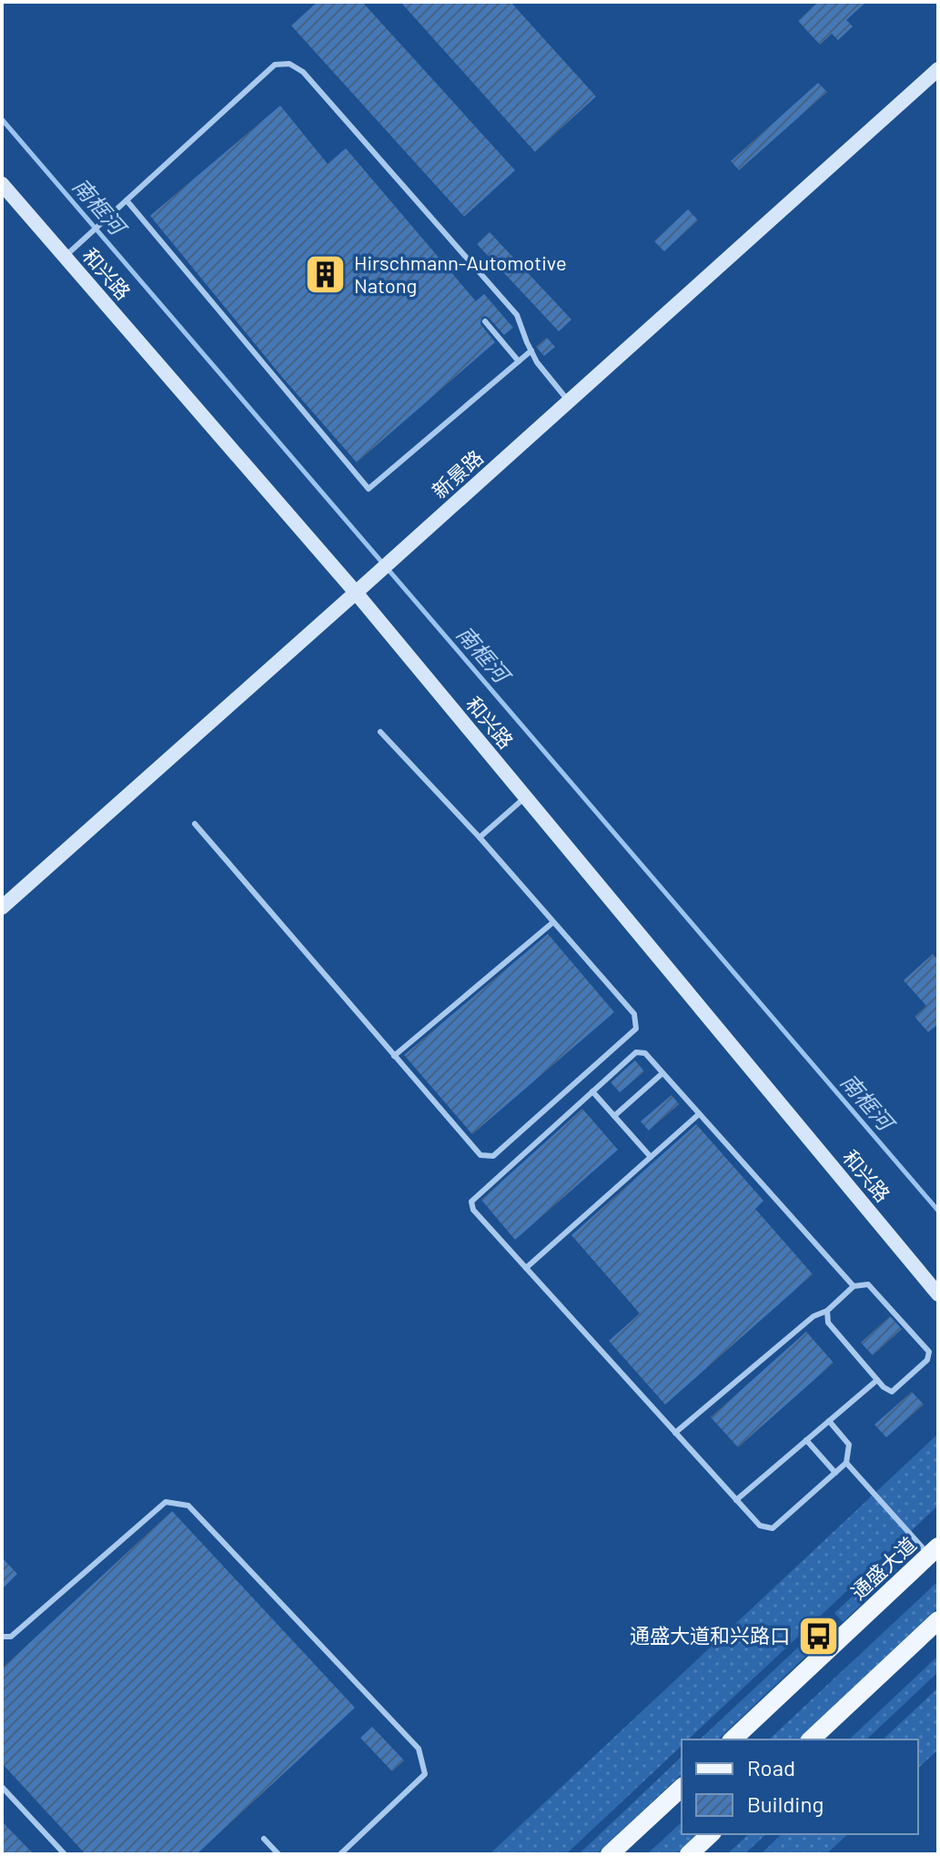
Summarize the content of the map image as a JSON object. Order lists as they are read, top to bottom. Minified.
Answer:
{"streets":{"main road":["通盛大道"],"street":["和兴路","新景路"]},"crossings":[["和兴路","新景路"]],"water":["南框河"],"places":{"building":["Hirschmann-Automotive Natong"],"bus stop":["通盛大道和兴路口"]},"legend":["Road","Building"]}
